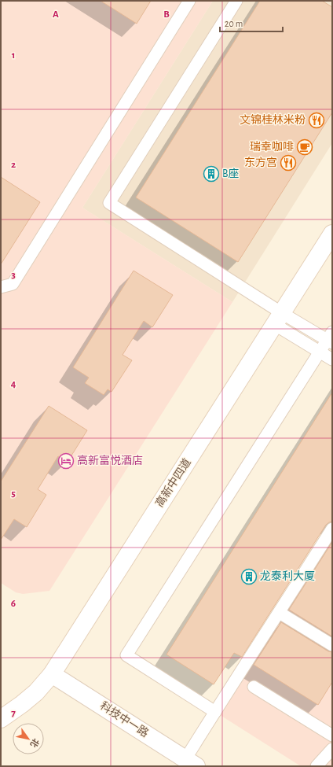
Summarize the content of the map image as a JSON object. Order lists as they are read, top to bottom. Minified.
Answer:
{"streets":{"main road":["高新中四道","科技中一路"]},"crossings":[["高新中四道","科技中一路"]],"places":{"restaurant":["文锦桂林米粉","东方宫"],"cafe":["瑞幸咖啡"],"building":["B座","龙泰利大厦"],"hotel":["高新富悦酒店"]},"scale_bar":"20 m","north":"bottom right","grid":{"columns":["A","B"],"rows":["1","2","3","4","5","6","7"]}}
